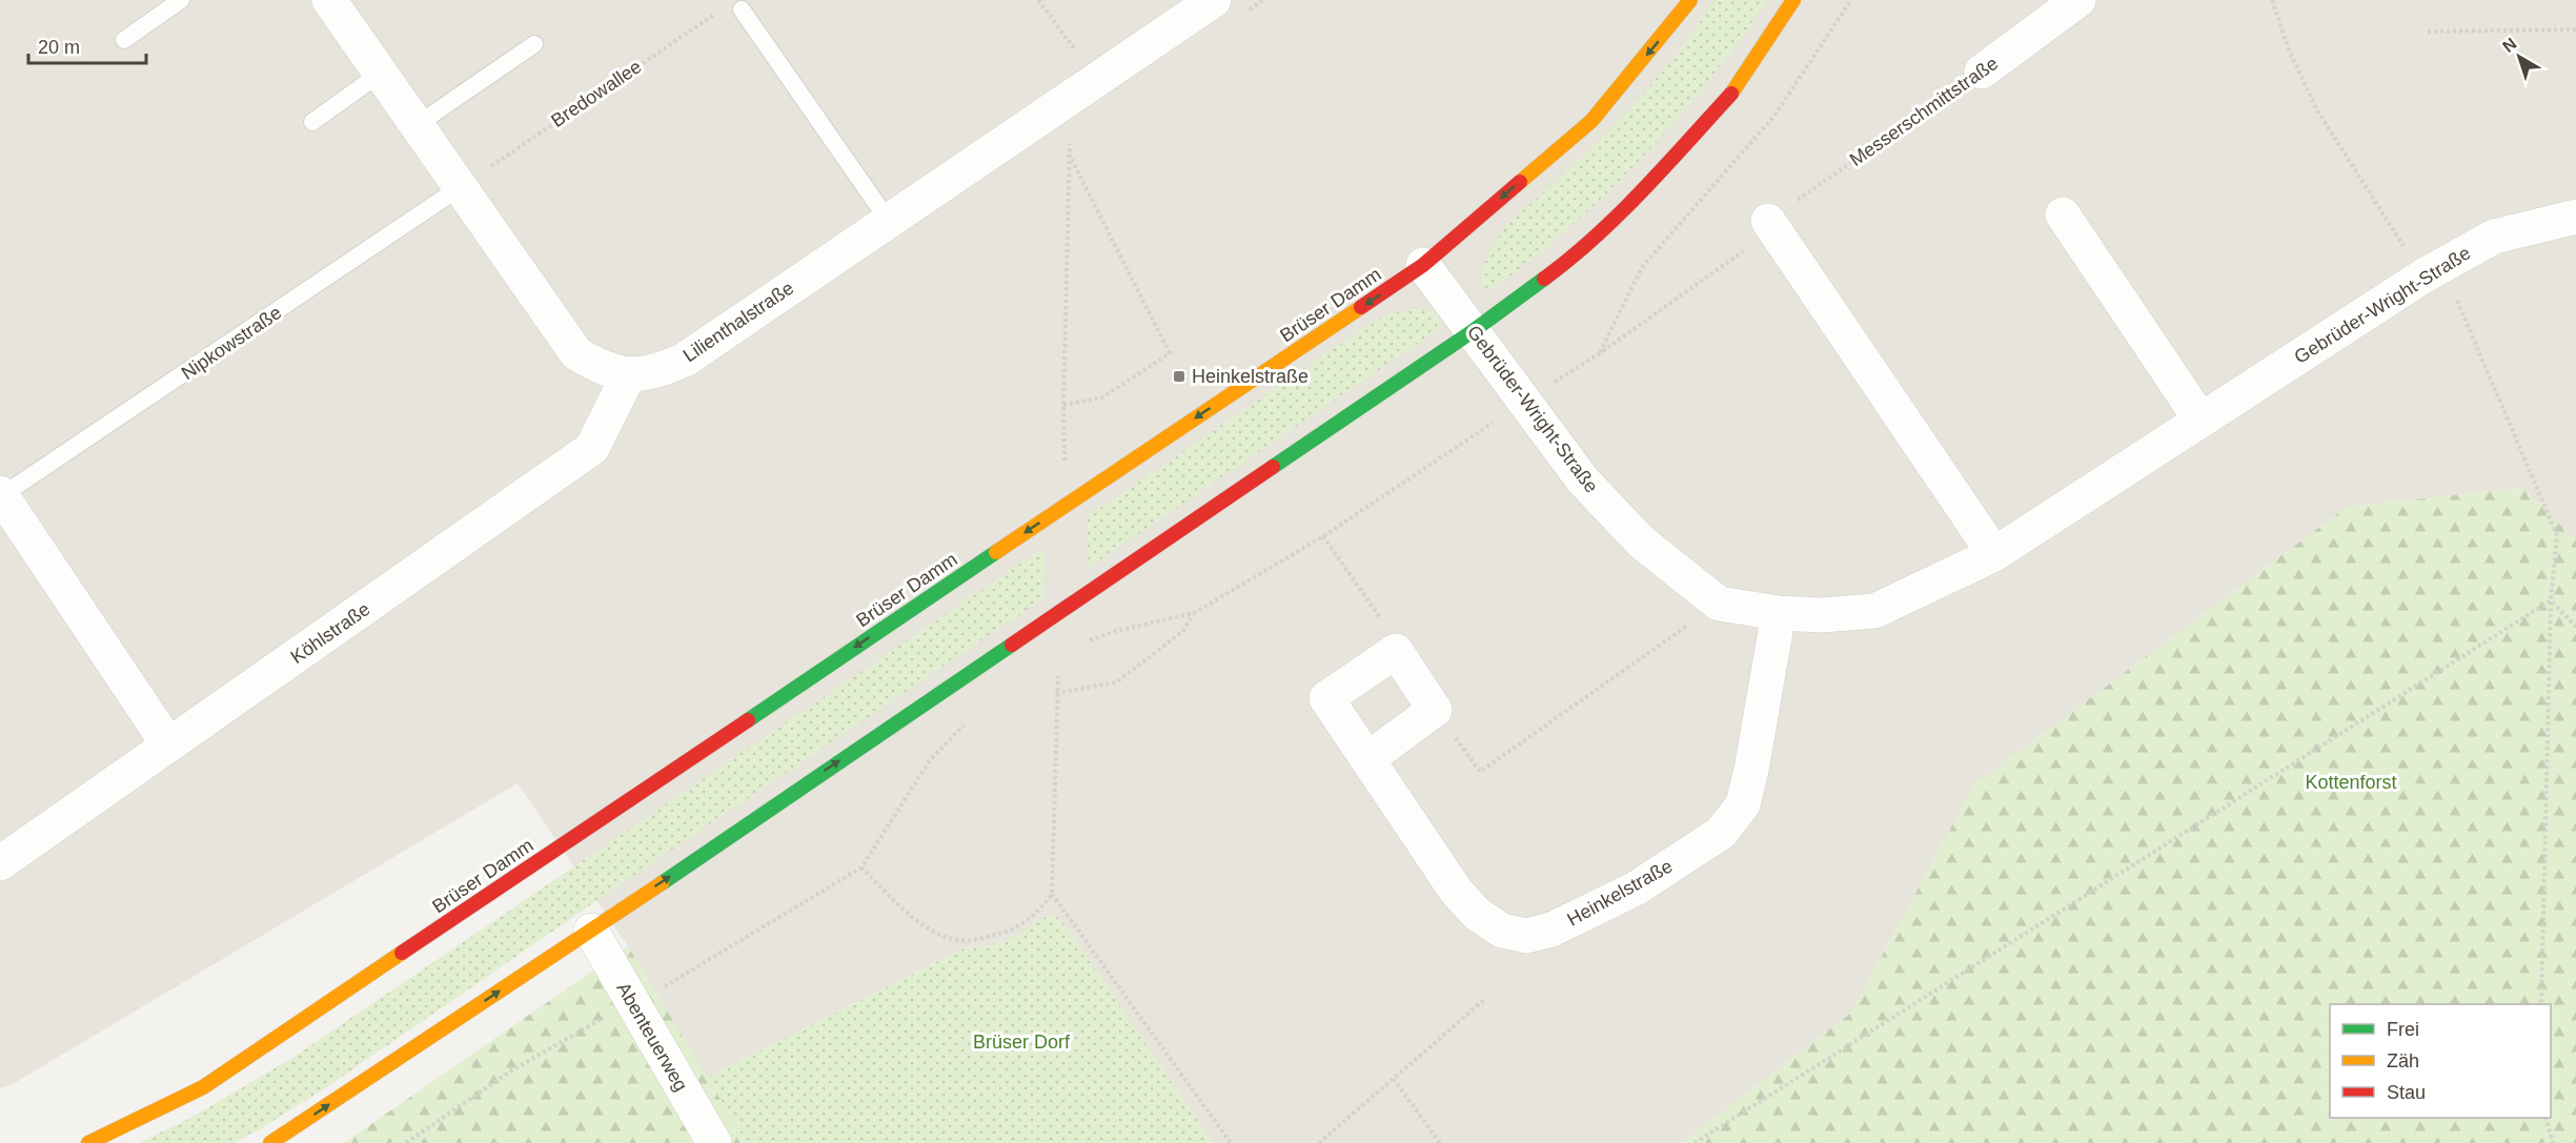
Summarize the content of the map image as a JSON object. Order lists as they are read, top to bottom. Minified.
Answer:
{"streets":{"street":["Messerschmittstraße","Brüser Damm","Gebrüder-Wright-Straße","Lilienthalstraße","Nipkowstraße","Köhlstraße","Heinkelstraße","Abenteuerweg"],"path":["Bredowallee"]},"crossings":[["Bredowallee","Lilienthalstraße"],["Bredowallee","Nipkowstraße"],["Messerschmittstraße","Gebrüder-Wright-Straße"],["Brüser Damm","Gebrüder-Wright-Straße"],["Gebrüder-Wright-Straße","Heinkelstraße"],["Lilienthalstraße","Nipkowstraße"],["Lilienthalstraße","Köhlstraße"],["Nipkowstraße","Köhlstraße"]],"parks":["Kottenforst","Brüser Dorf"],"places":{"transit":["Heinkelstraße"]},"legend":["Frei","Zäh","Stau"],"scale_bar":"20 m","north":"top left"}
